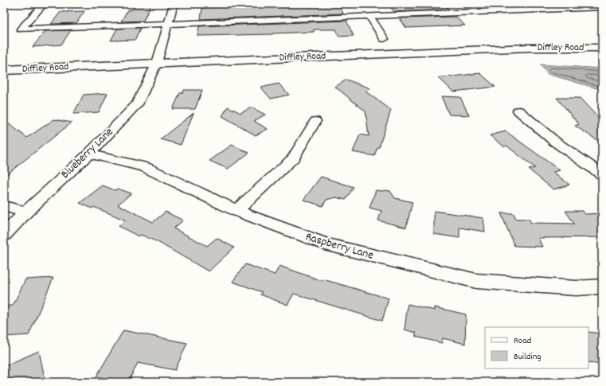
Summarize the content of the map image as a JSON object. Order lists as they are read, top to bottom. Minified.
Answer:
{"streets":{"main road":["Diffley Road"],"street":["Blueberry Lane","Raspberry Lane"]},"crossings":[["Diffley Road","Blueberry Lane"],["Blueberry Lane","Raspberry Lane"]],"legend":["Road","Building"]}
